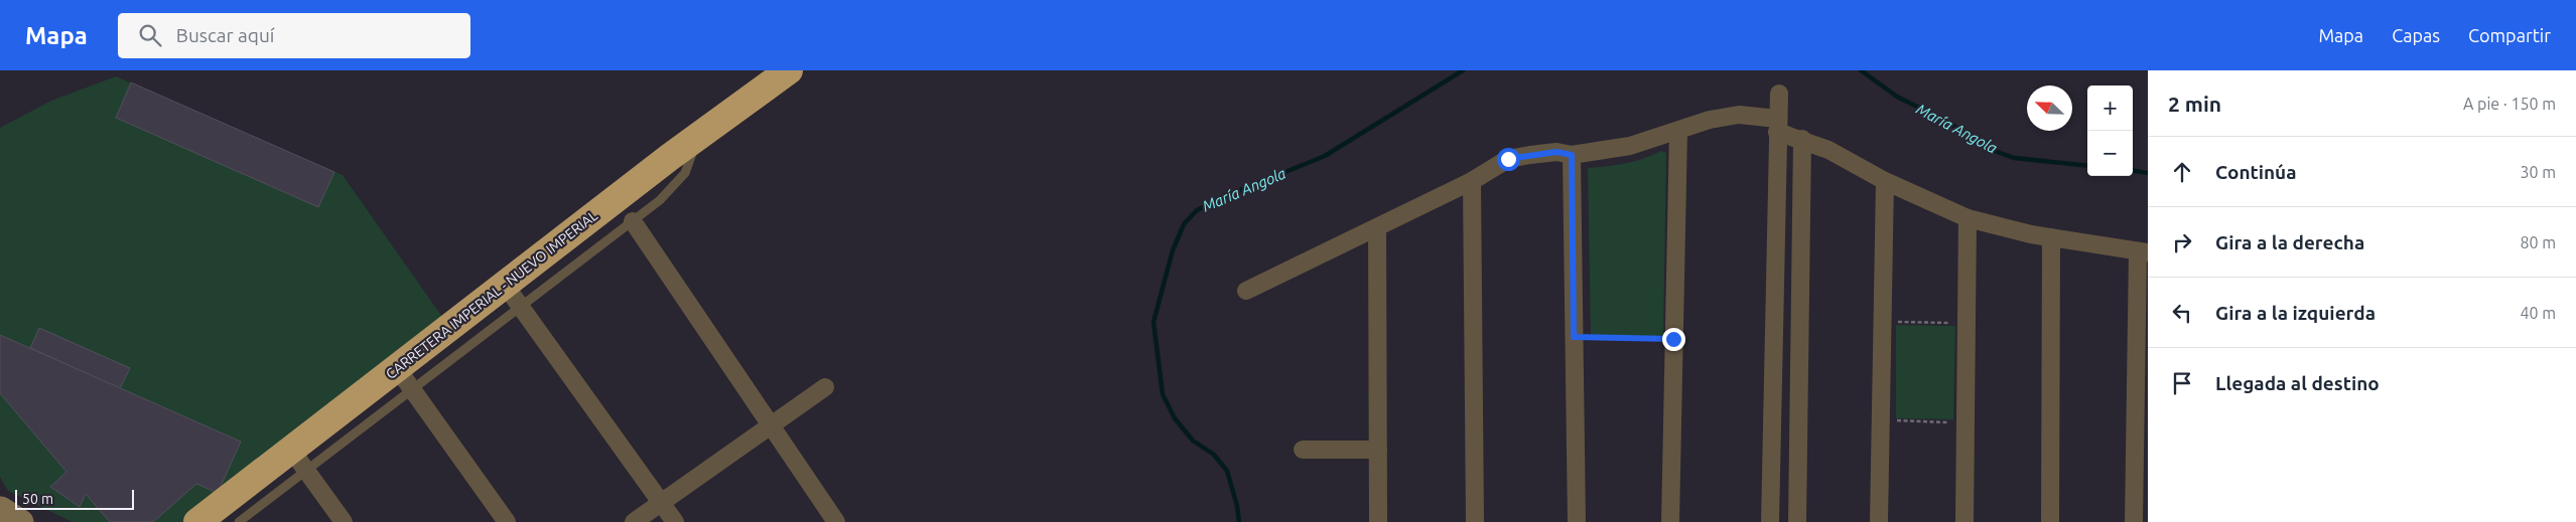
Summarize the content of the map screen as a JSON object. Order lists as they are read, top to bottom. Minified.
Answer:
{"streets":{"highway":["CARRETERA IMPERIAL - NUEVO IMPERIAL"]},"water":["María Angola"],"scale_bar":"50 m","north":"top left","page":{"header":"Mapa","search":"Buscar aquí","nav":["Mapa","Capas","Compartir"],"heading":["2 min","A pie · 150 m"],"map_buttons":["+","−"],"list":[["Continúa","30 m"],["Gira a la derecha","80 m"],["Gira a la izquierda","40 m"],"Llegada al destino"],"scale":"50 m"}}
